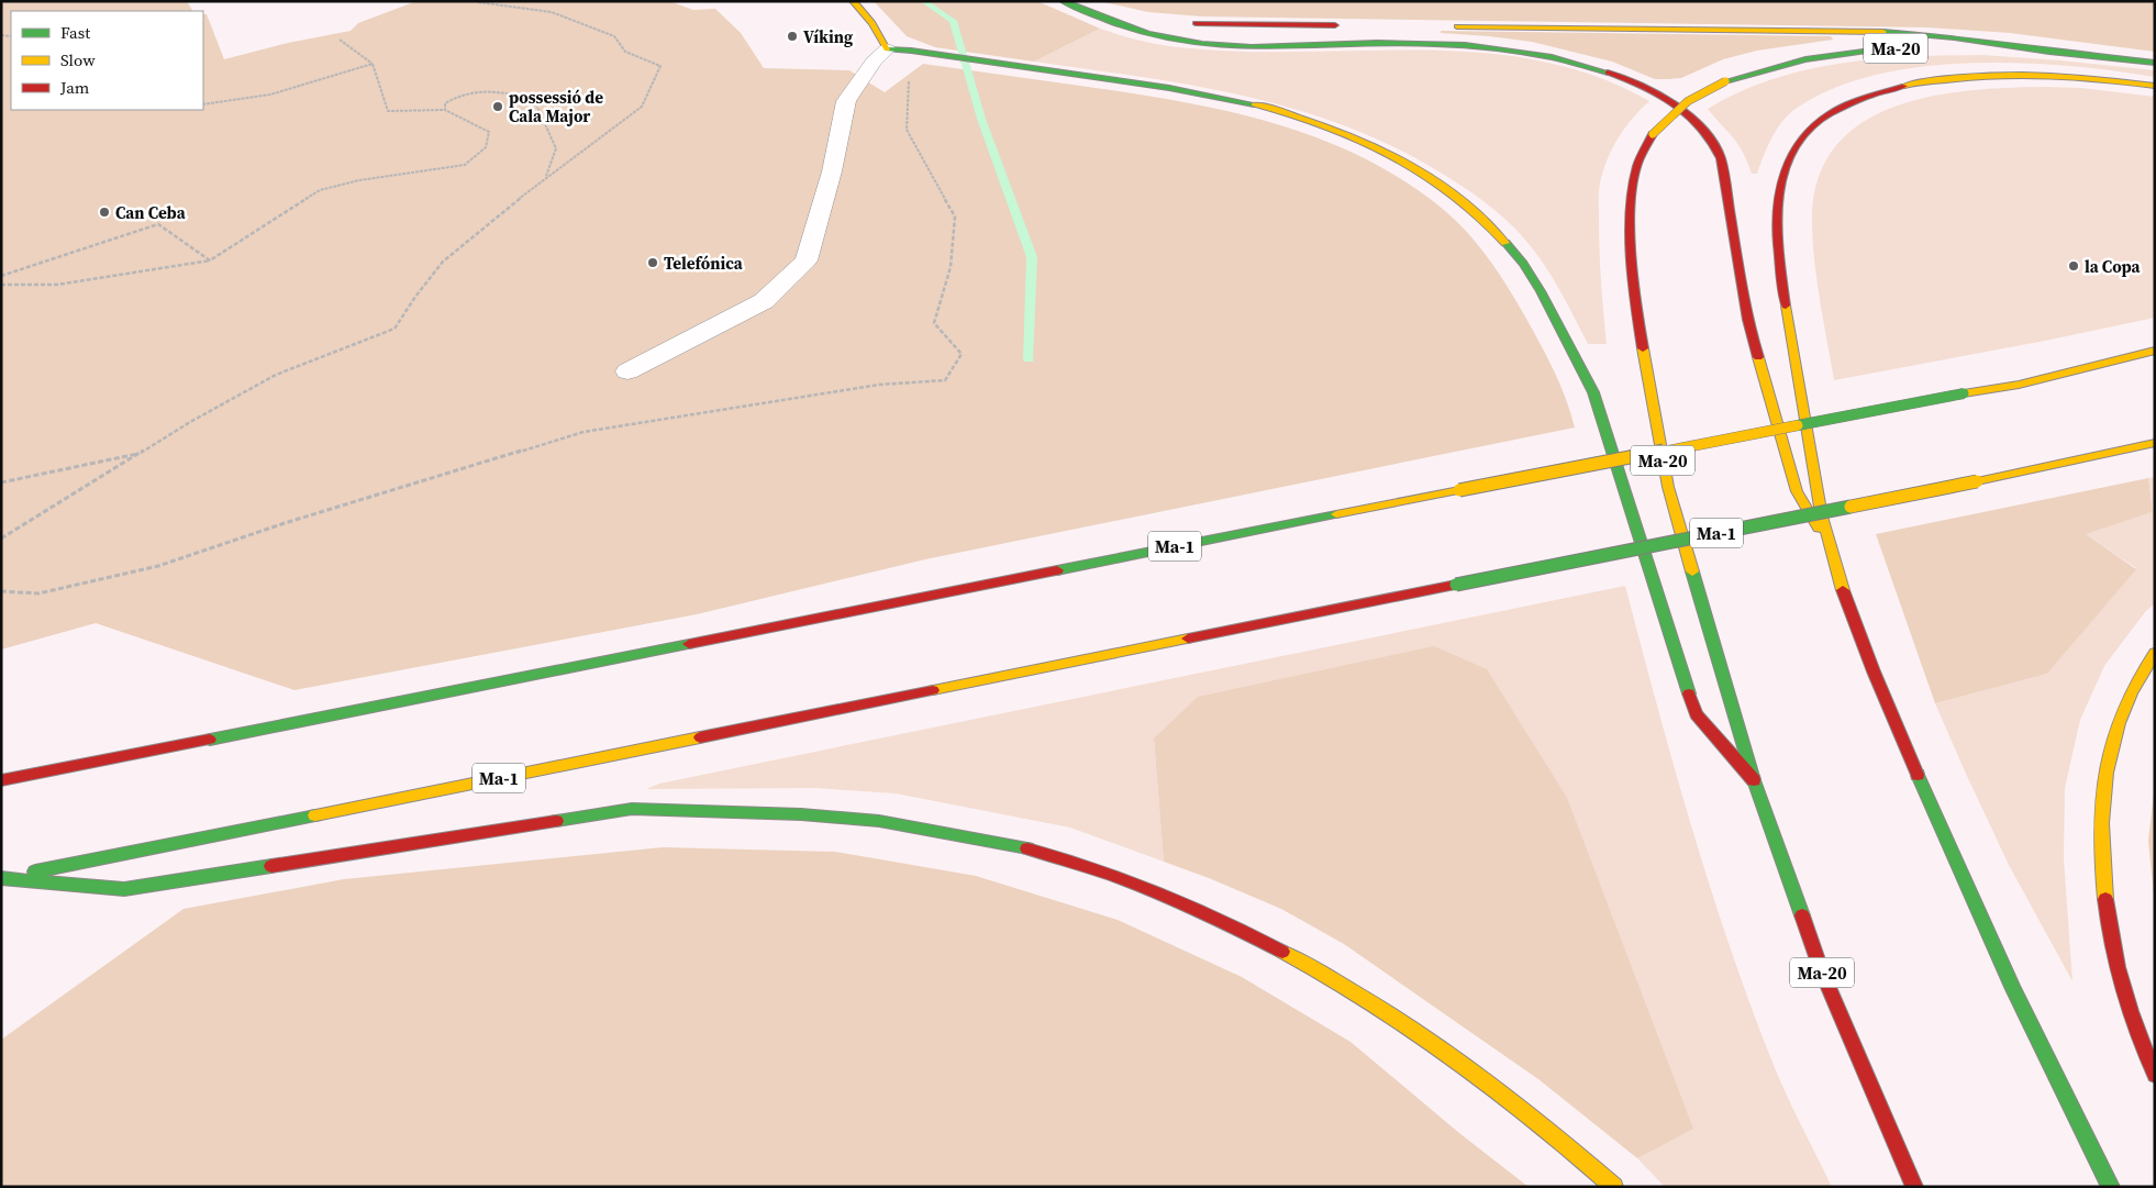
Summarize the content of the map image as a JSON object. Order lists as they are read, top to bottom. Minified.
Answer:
{"streets":{"main road":["Ma-20","Ma-1"]},"places":["Víking","possessió de Cala Major","Can Ceba","Telefónica","la Copa"],"legend":["Fast","Slow","Jam"]}
